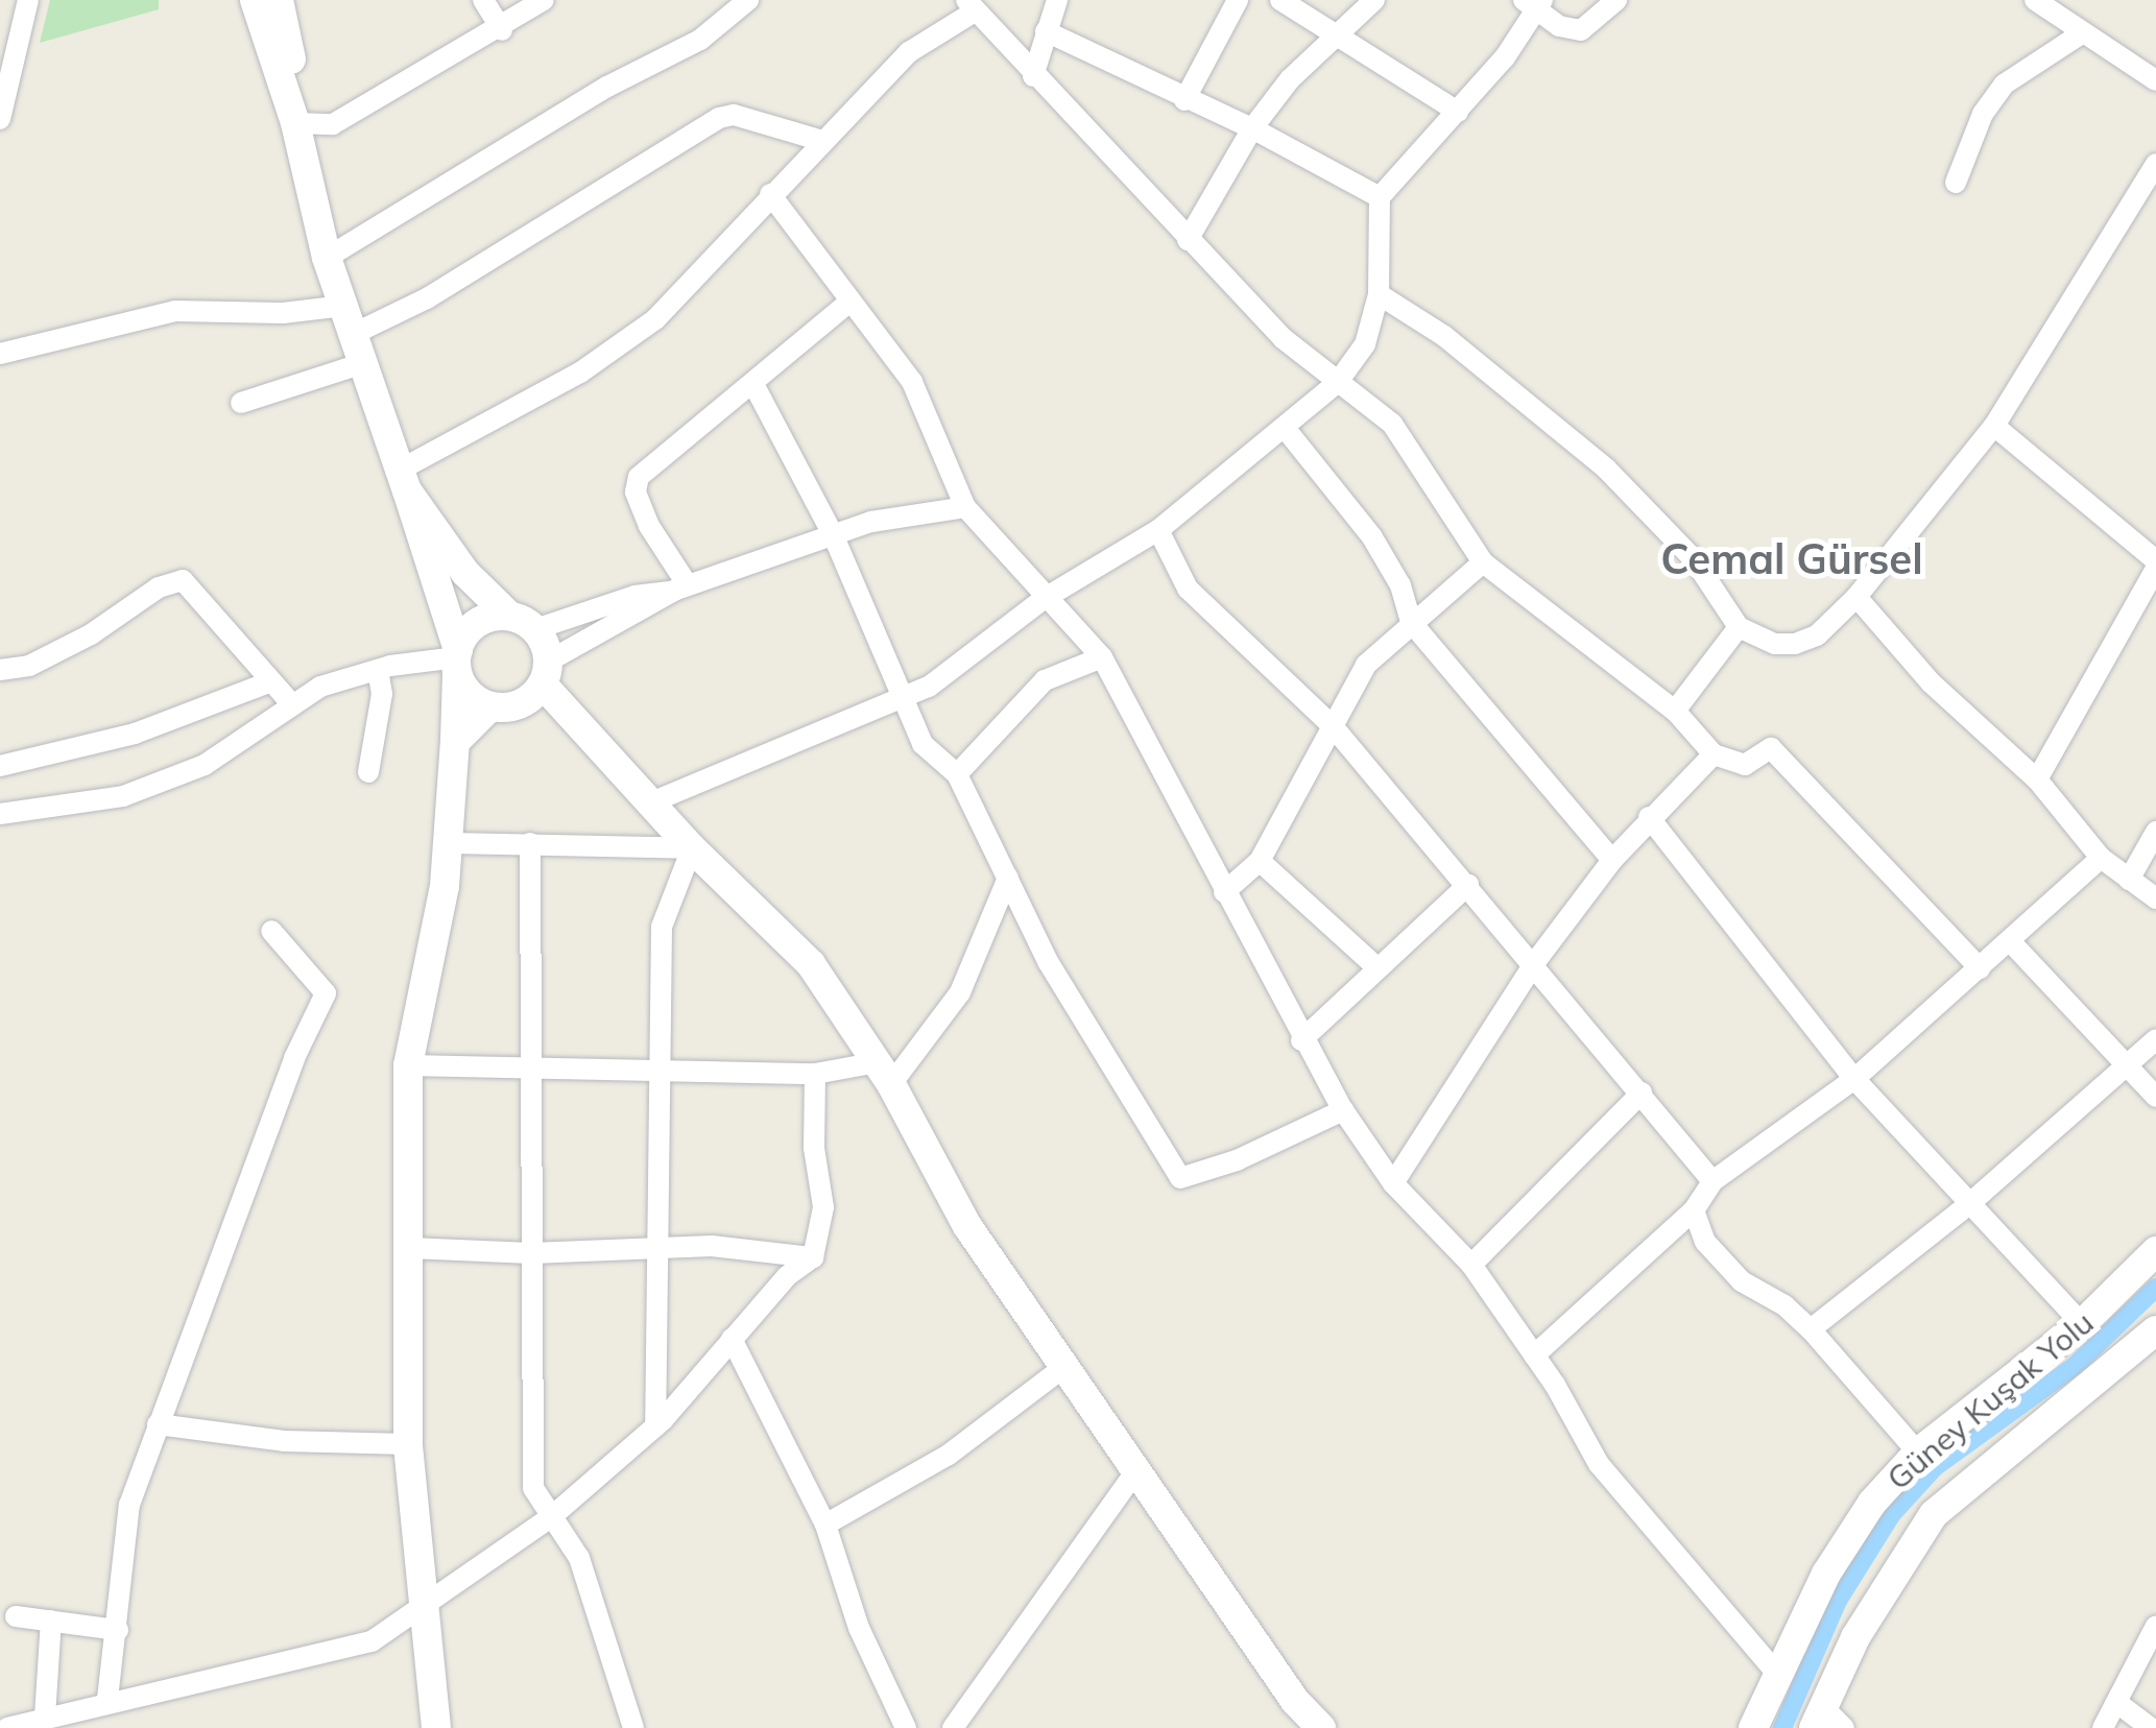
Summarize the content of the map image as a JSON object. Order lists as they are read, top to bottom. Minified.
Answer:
{"streets":{"main road":["Güney Kuşak Yolu"]},"districts":["Cemal Gürsel"]}
